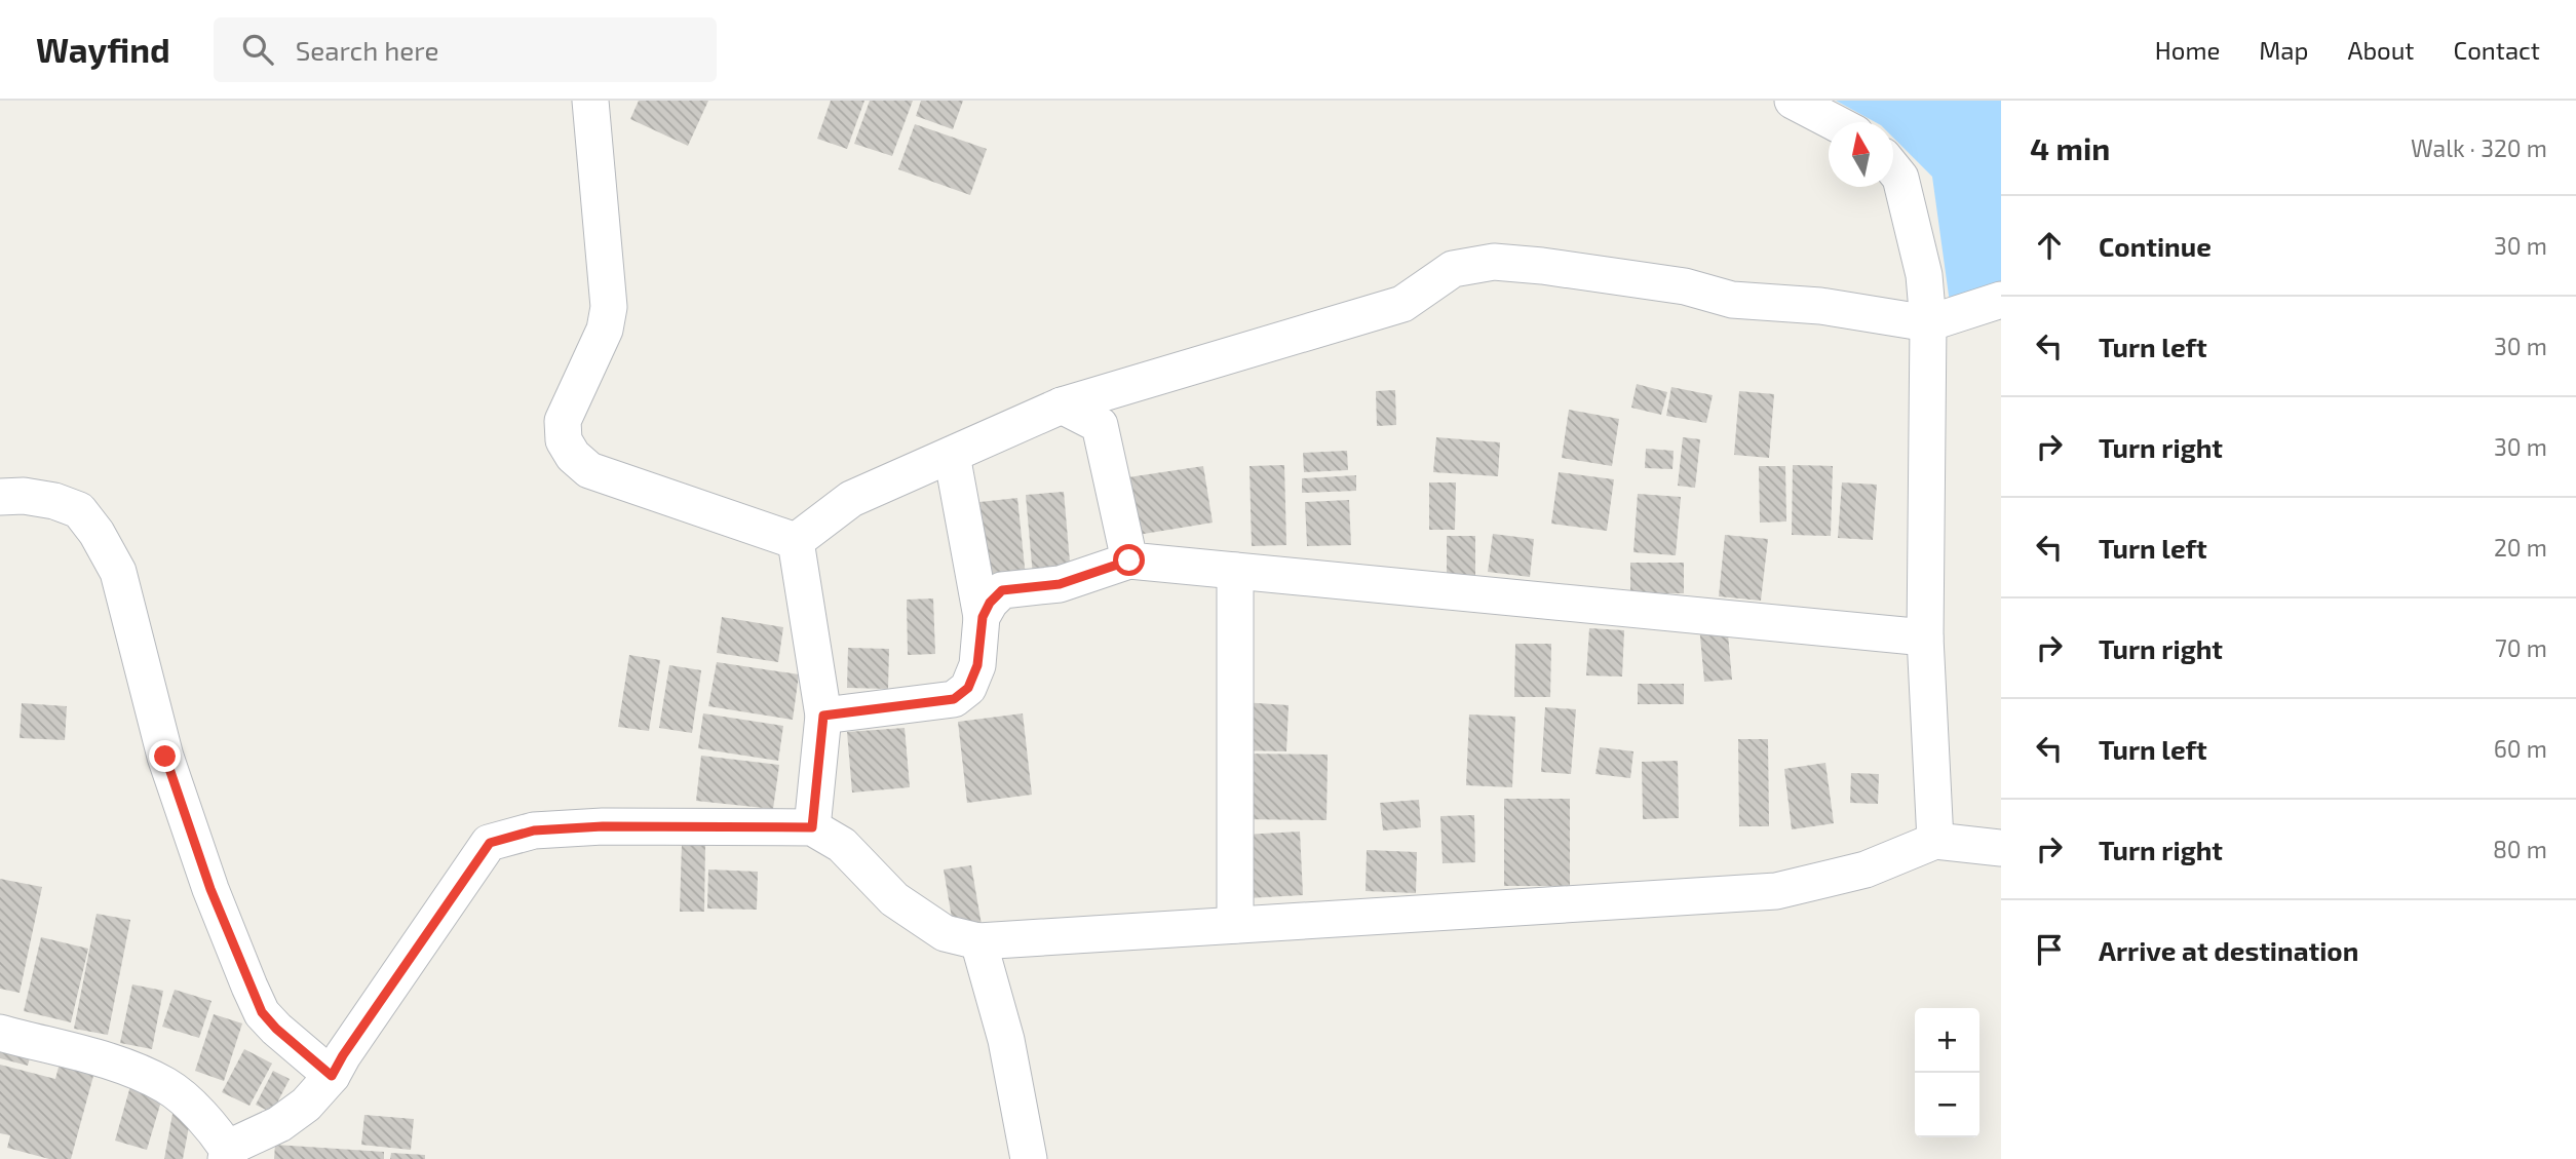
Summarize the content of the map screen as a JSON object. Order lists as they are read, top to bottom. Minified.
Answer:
{"north":"top","page":{"header":"Wayfind","search":"Search here","nav":["Home","Map","About","Contact"],"heading":["4 min","Walk · 320 m"],"list":[["Continue","30 m"],["Turn left","30 m"],["Turn right","30 m"],["Turn left","20 m"],["Turn right","70 m"],["Turn left","60 m"],["Turn right","80 m"],"Arrive at destination"],"map_buttons":["+","−"]}}
